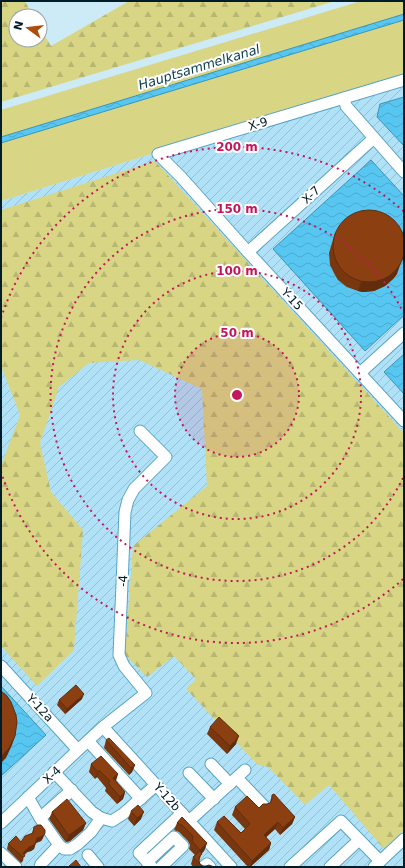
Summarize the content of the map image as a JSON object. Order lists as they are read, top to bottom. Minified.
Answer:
{"streets":{"street":["X-9","X-7","Y-15","-4","Y-12a","X-4","Y-12b"]},"crossings":[["X-9","Y-15"],["X-7","Y-15"],["-4","X-4"],["-4","Y-12b"],["Y-12a","X-4"],["X-4","Y-12b"]],"water":["Hauptsammelkanal"],"north":"left","rings":["200 m","150 m","100 m","50 m"]}
